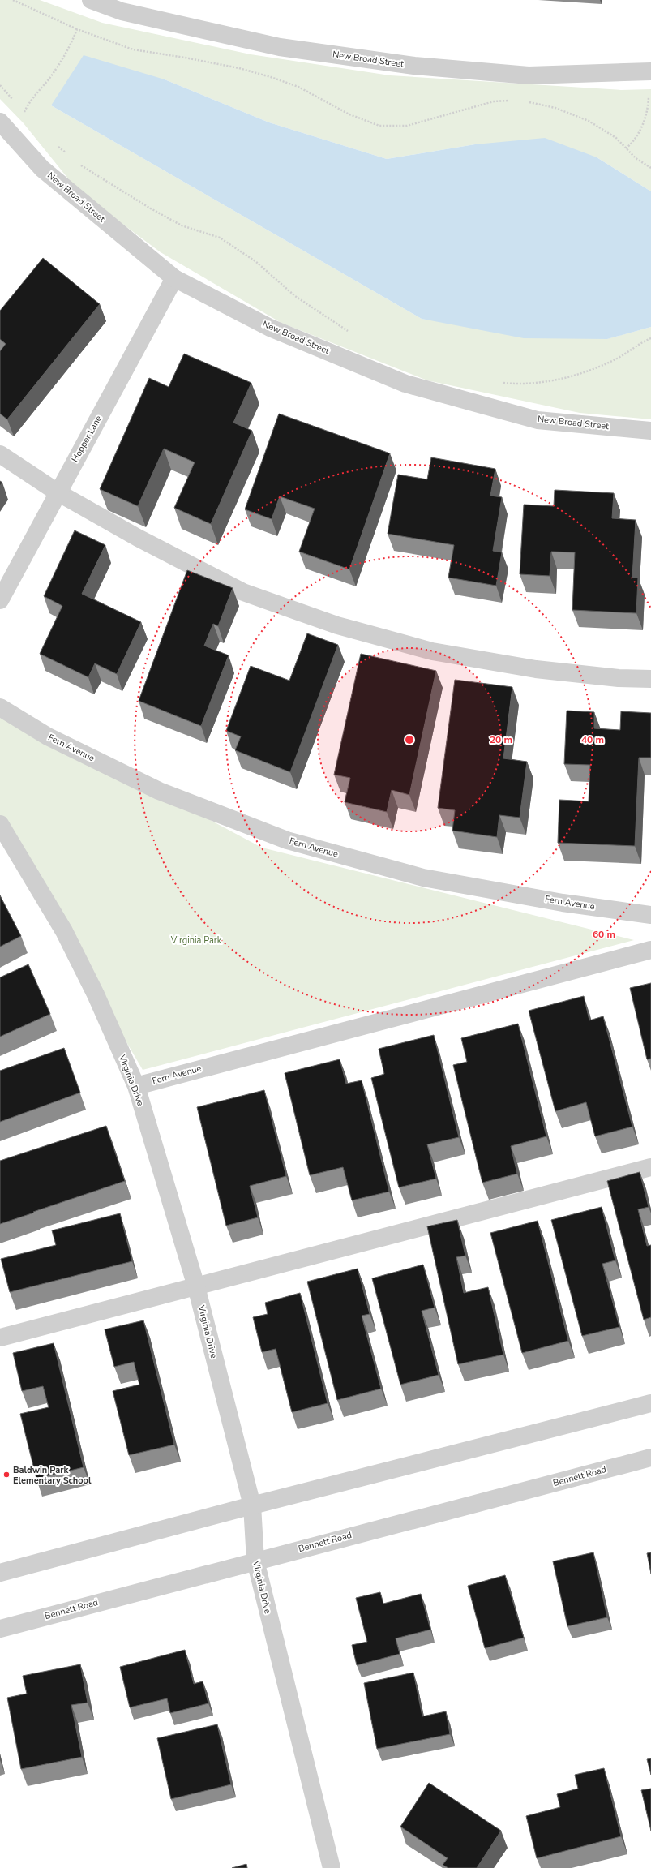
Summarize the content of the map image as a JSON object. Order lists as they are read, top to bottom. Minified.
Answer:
{"streets":{"street":["New Broad Street","Hopper Lane","Fern Avenue","Virginia Drive","Bennett Road"]},"crossings":[["New Broad Street","Hopper Lane"],["Fern Avenue","Virginia Drive"],["Virginia Drive","Bennett Road"]],"parks":["Virginia Park"],"places":["Baldwin Park Elementary School"],"rings":["20 m","40 m","60 m"]}
